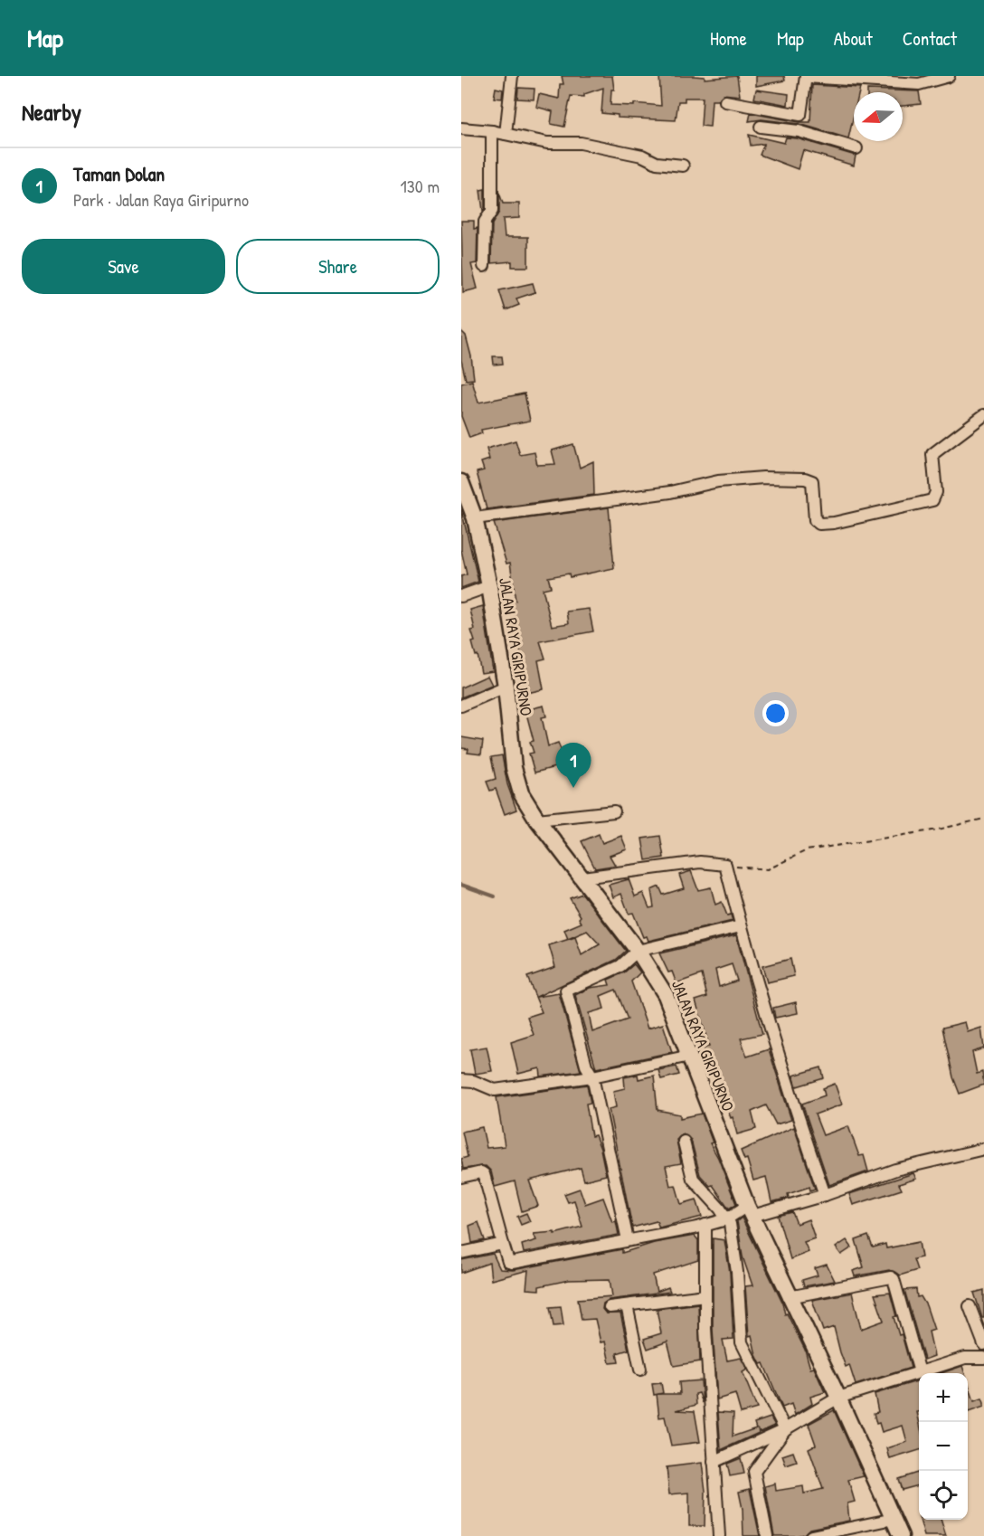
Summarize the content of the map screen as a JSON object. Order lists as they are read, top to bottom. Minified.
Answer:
{"streets":{"main road":["JALAN RAYA GIRIPURNO"]},"north":"left","page":{"header":"Map","nav":["Home","Map","About","Contact"],"heading":"Nearby","list":[{"mark":"1","name":"Taman Dolan","note":"Park · Jalan Raya Giripurno","value":"130 m"}],"buttons":["Save","Share"],"pins":"1","map_buttons":["+","−"]}}
